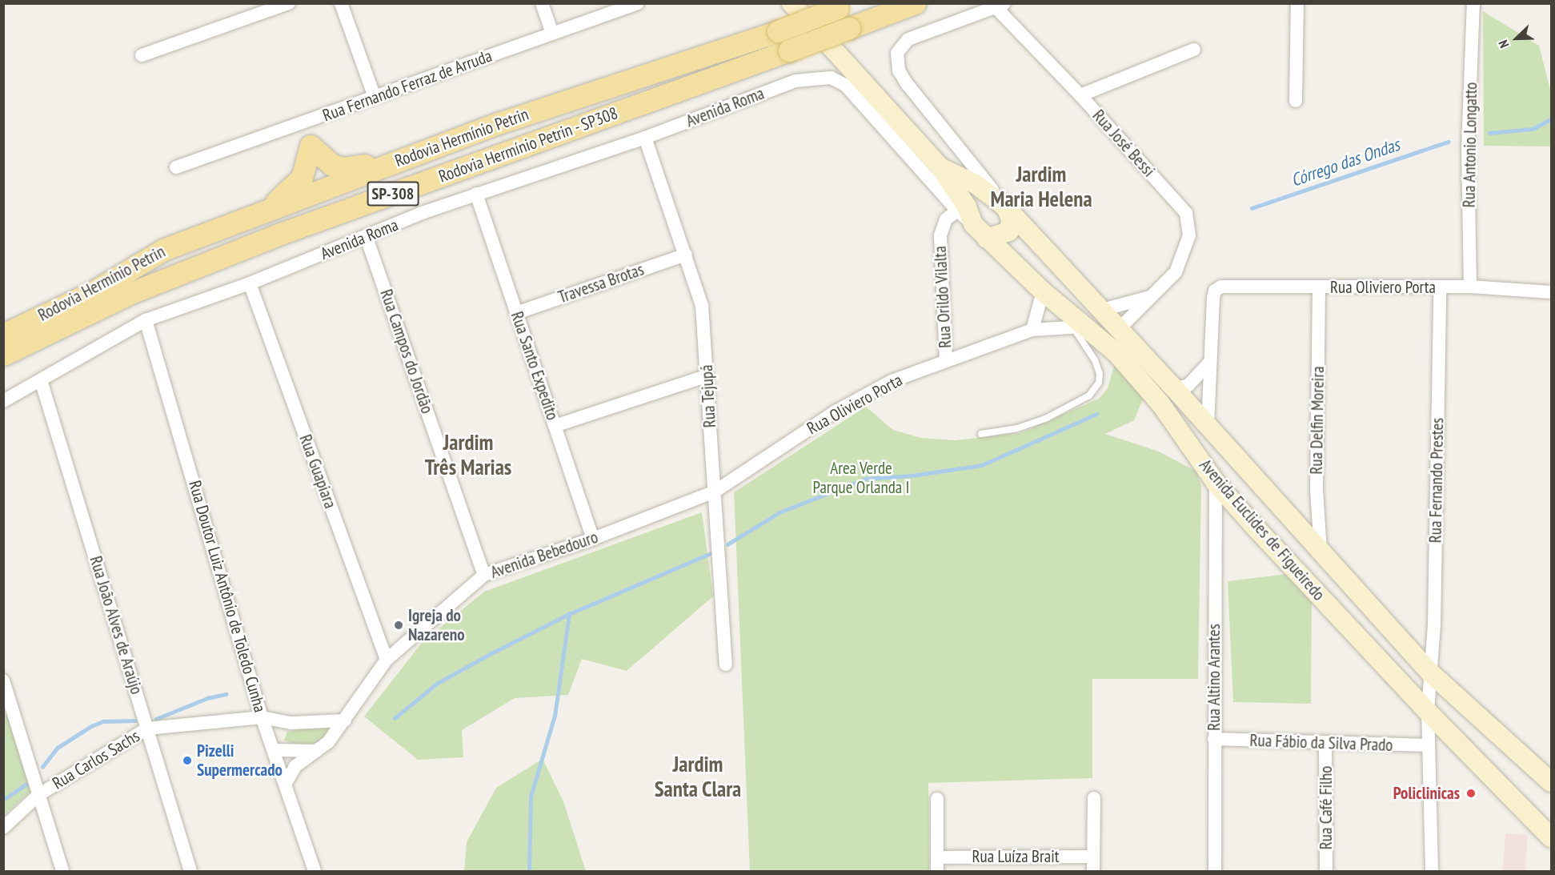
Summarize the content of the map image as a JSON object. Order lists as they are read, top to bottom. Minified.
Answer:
{"streets":{"main road":["Rodovia Hermínio Petrin","Rodovia Hermínio Petrin - SP308","SP-308"],"street":["Rua Fernando Ferraz de Arruda","Avenida Roma","Rua José Bessi","Rua Antonio Longatto","Travessa Brotas","Rua Oliviero Porta","Rua Orildo Vilalta","Rua Campos do Jordão","Rua Santo Expedito","Rua Tejupá","Rua Delfin Moreira","Rua Guapiara","Rua Fernando Prestes","Avenida Euclides de Figueiredo","Avenida Bebedouro","Rua Doutor Luiz Antônio de Toledo Cunha","Rua João Alves de Araújo","Rua Altino Arantes","Rua Fábio da Silva Prado","Rua Carlos Sachs","Rua Café Filho","Rua Luíza Brait"]},"crossings":[["Avenida Roma","Rua Campos do Jordão"],["Avenida Roma","Rua Santo Expedito"],["Avenida Roma","Rua Tejupá"],["Avenida Roma","Rua Guapiara"],["Avenida Roma","Avenida Euclides de Figueiredo"],["Avenida Roma","Rua Doutor Luiz Antônio de Toledo Cunha"],["Avenida Roma","Rua João Alves de Araújo"],["Rua José Bessi","Avenida Euclides de Figueiredo"],["Rua Antonio Longatto","Rua Oliviero Porta"],["Travessa Brotas","Rua Santo Expedito"],["Travessa Brotas","Rua Tejupá"],["Rua Oliviero Porta","Rua Orildo Vilalta"],["Rua Oliviero Porta","Rua Tejupá"],["Rua Oliviero Porta","Rua Delfin Moreira"],["Rua Oliviero Porta","Rua Fernando Prestes"],["Rua Oliviero Porta","Avenida Euclides de Figueiredo"],["Rua Oliviero Porta","Avenida Bebedouro"],["Rua Orildo Vilalta","Avenida Euclides de Figueiredo"],["Rua Campos do Jordão","Avenida Bebedouro"],["Rua Santo Expedito","Avenida Bebedouro"],["Rua Tejupá","Avenida Bebedouro"],["Rua Delfin Moreira","Avenida Euclides de Figueiredo"],["Rua Guapiara","Avenida Bebedouro"],["Rua Fernando Prestes","Avenida Euclides de Figueiredo"],["Rua Fernando Prestes","Rua Fábio da Silva Prado"],["Avenida Euclides de Figueiredo","Rua Altino Arantes"],["Avenida Bebedouro","Rua Doutor Luiz Antônio de Toledo Cunha"],["Avenida Bebedouro","Rua Carlos Sachs"],["Rua Doutor Luiz Antônio de Toledo Cunha","Rua Carlos Sachs"],["Rua João Alves de Araújo","Rua Carlos Sachs"],["Rua Altino Arantes","Rua Fábio da Silva Prado"],["Rua Fábio da Silva Prado","Rua Café Filho"]],"districts":["Jardim Maria Helena","Jardim Três Marias","Jardim Santa Clara"],"water":["Córrego das Ondas"],"parks":["Area Verde Parque Orlanda I"],"places":["Igreja do Nazareno","Pizelli Supermercado","Policlinicas"],"north":"bottom left"}
